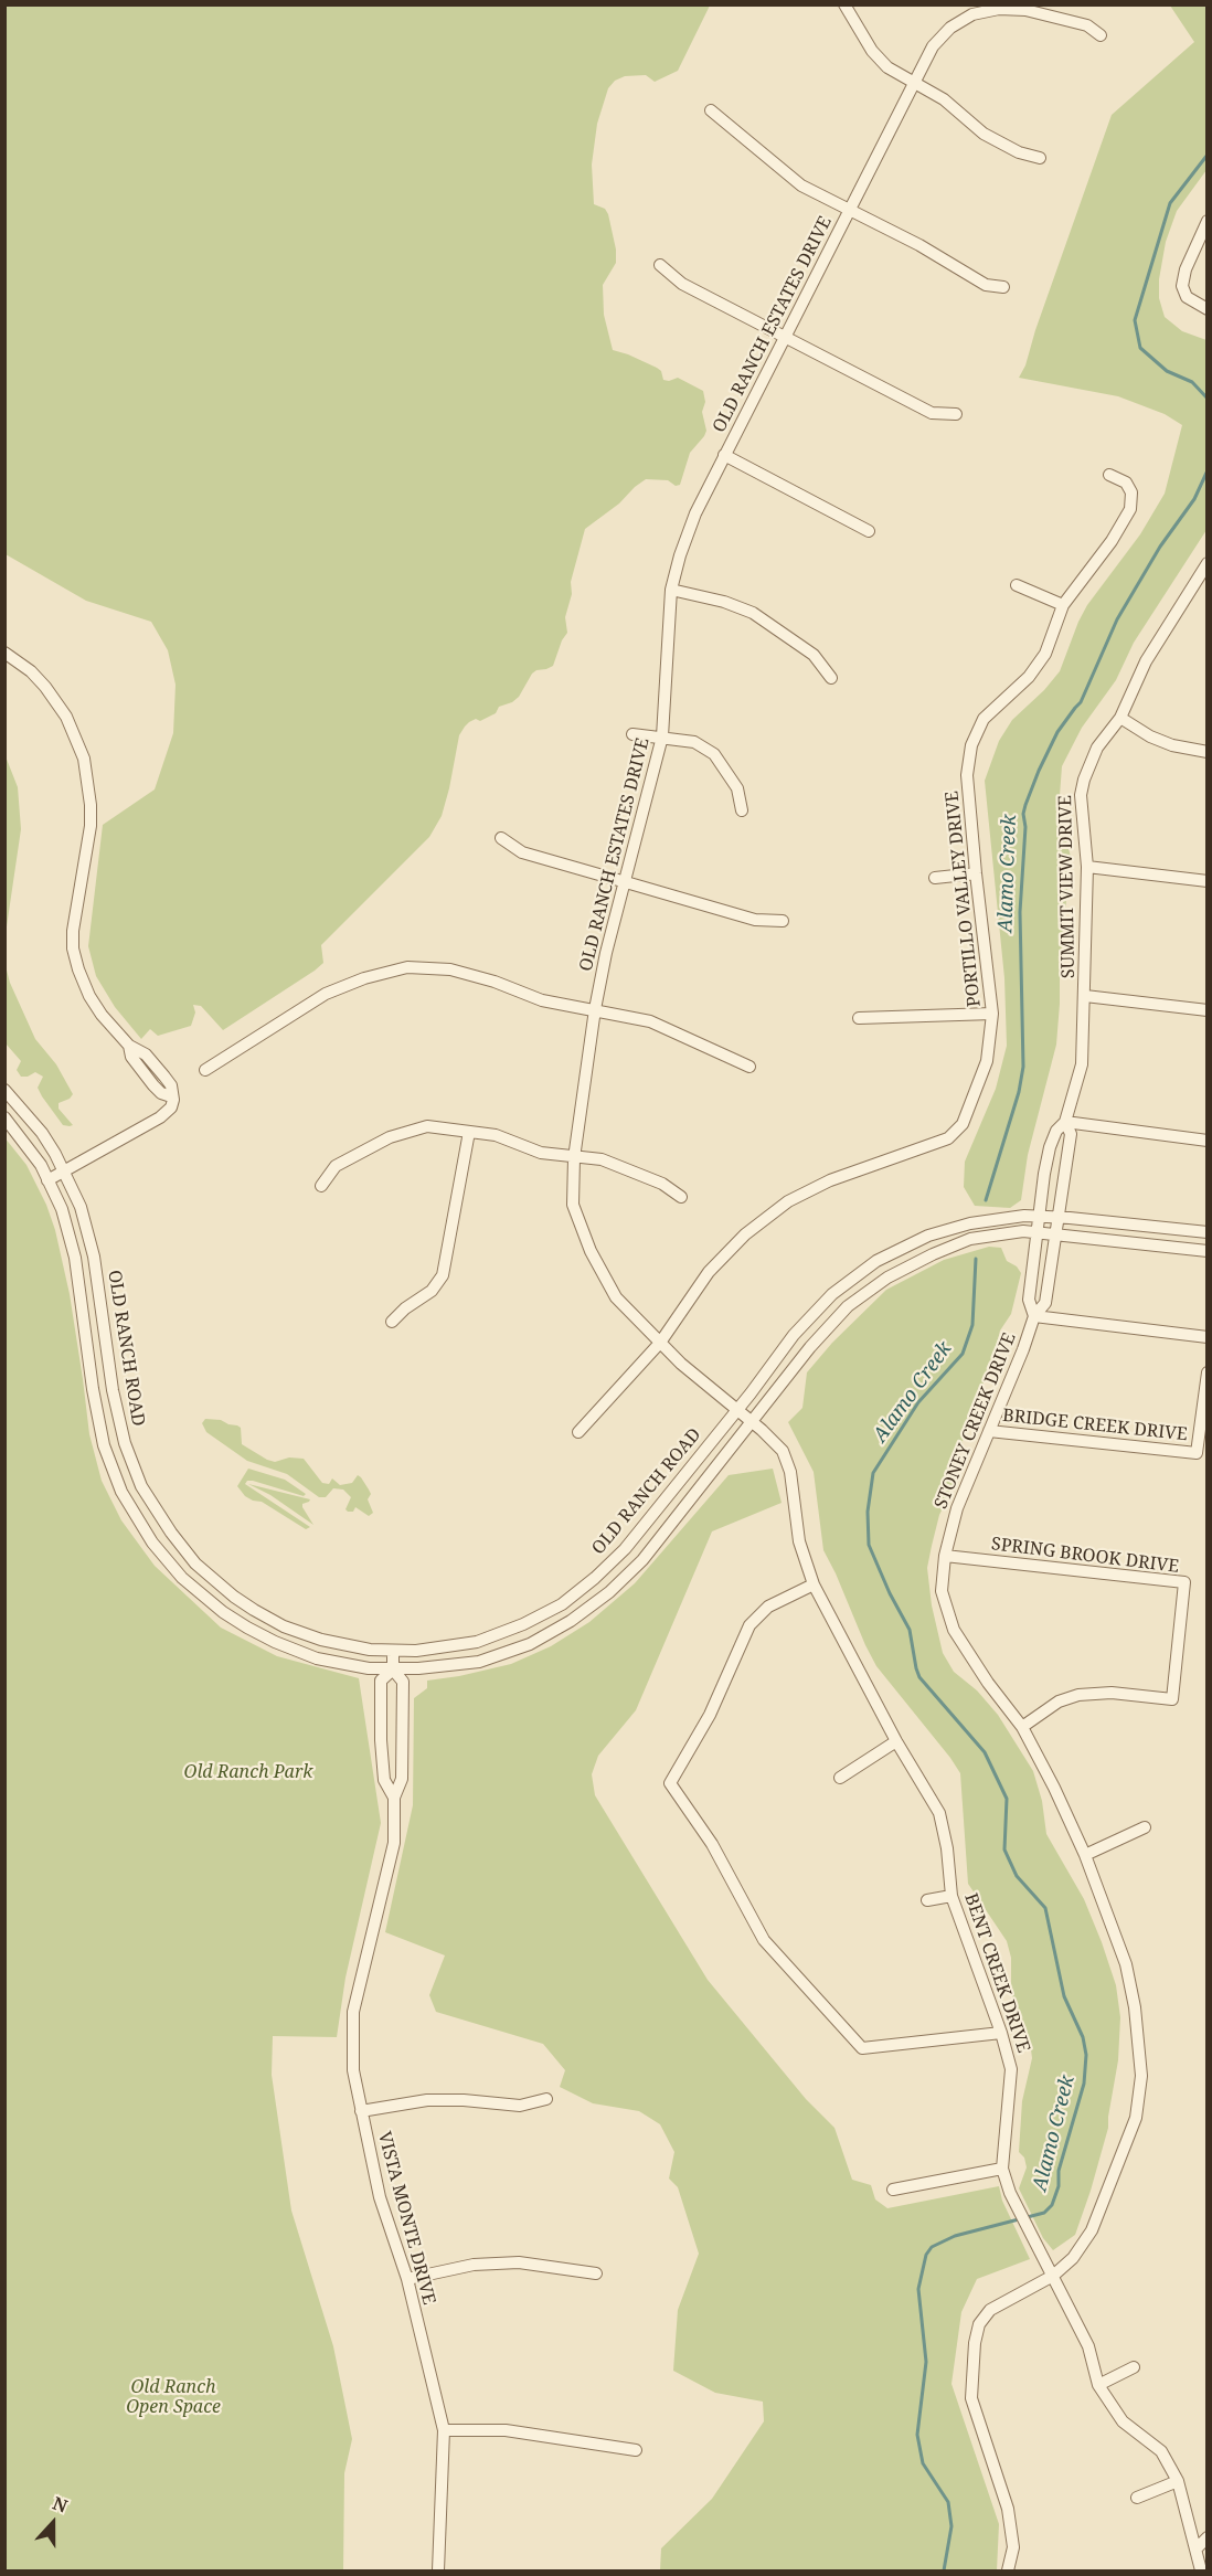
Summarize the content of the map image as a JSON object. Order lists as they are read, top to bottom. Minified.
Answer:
{"streets":{"street":["OLD RANCH ESTATES DRIVE","SUMMIT VIEW DRIVE","PORTILLO VALLEY DRIVE","OLD RANCH ROAD","STONEY CREEK DRIVE","BRIDGE CREEK DRIVE","SPRING BROOK DRIVE","BENT CREEK DRIVE","VISTA MONTE DRIVE"]},"crossings":[["OLD RANCH ESTATES DRIVE","PORTILLO VALLEY DRIVE"],["OLD RANCH ESTATES DRIVE","OLD RANCH ROAD"],["OLD RANCH ESTATES DRIVE","BENT CREEK DRIVE"],["SUMMIT VIEW DRIVE","OLD RANCH ROAD"],["SUMMIT VIEW DRIVE","STONEY CREEK DRIVE"],["OLD RANCH ROAD","STONEY CREEK DRIVE"],["OLD RANCH ROAD","BENT CREEK DRIVE"],["OLD RANCH ROAD","VISTA MONTE DRIVE"],["STONEY CREEK DRIVE","BRIDGE CREEK DRIVE"],["STONEY CREEK DRIVE","SPRING BROOK DRIVE"],["STONEY CREEK DRIVE","BENT CREEK DRIVE"]],"water":["Alamo Creek"],"parks":["Old Ranch Park","Old Ranch Open Space"],"north":"top"}
